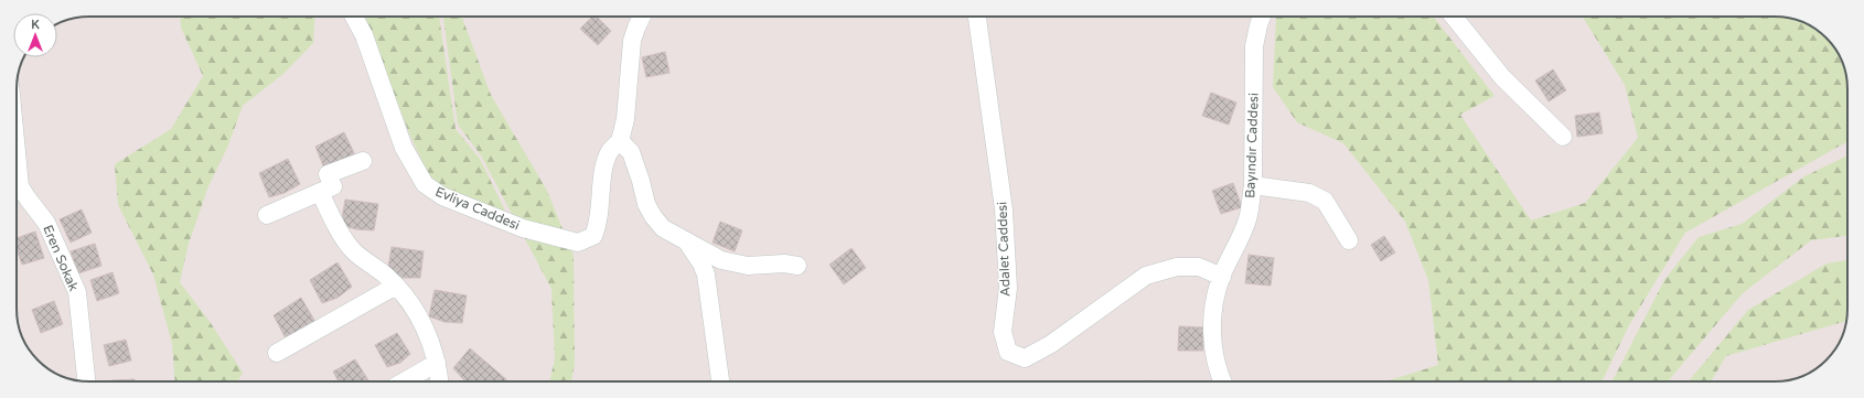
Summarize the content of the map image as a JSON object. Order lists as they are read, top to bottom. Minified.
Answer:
{"streets":{"street":["Bayındır Caddesi","Evliya Caddesi","Adalet Caddesi","Eren Sokak"]},"crossings":[["Bayındır Caddesi","Adalet Caddesi"]],"north":"top"}
